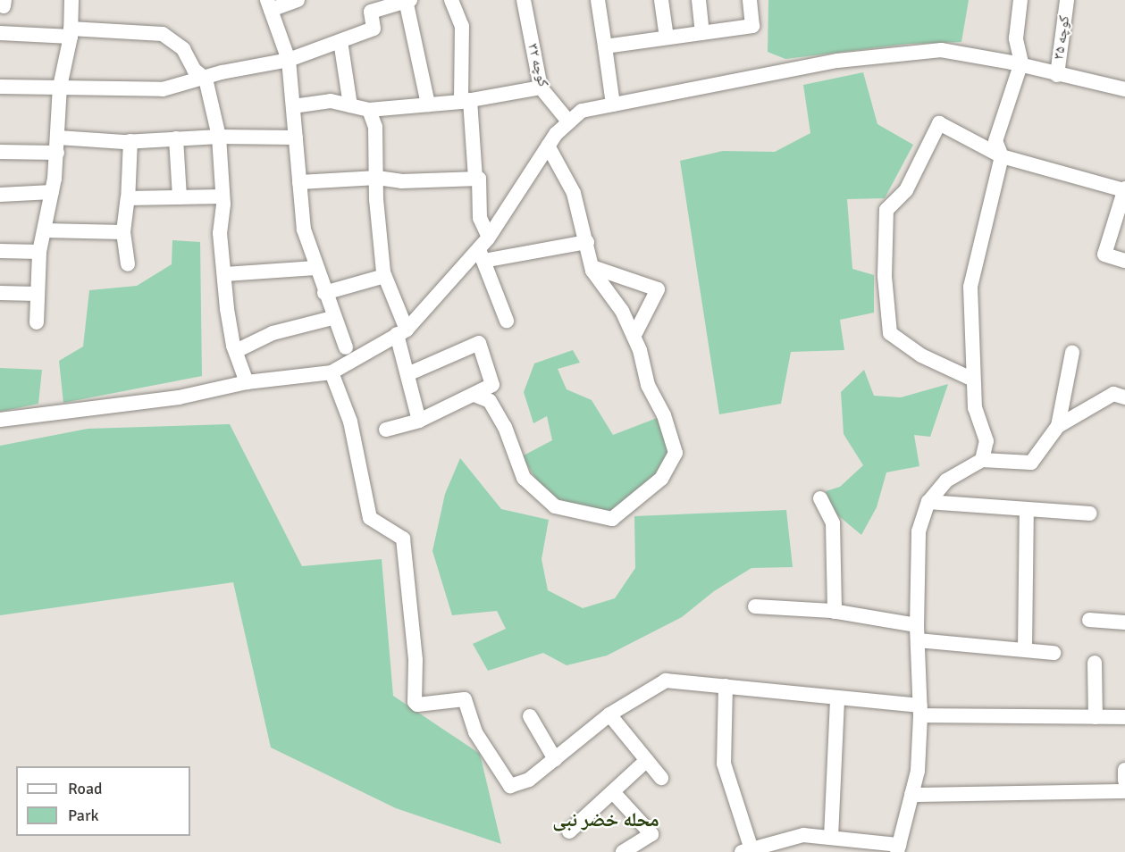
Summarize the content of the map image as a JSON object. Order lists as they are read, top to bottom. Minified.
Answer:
{"streets":{"street":["کوچه ۳۵","کوچه ۳۲"]},"districts":["محله خضر نبی"],"legend":["Road","Park"]}
